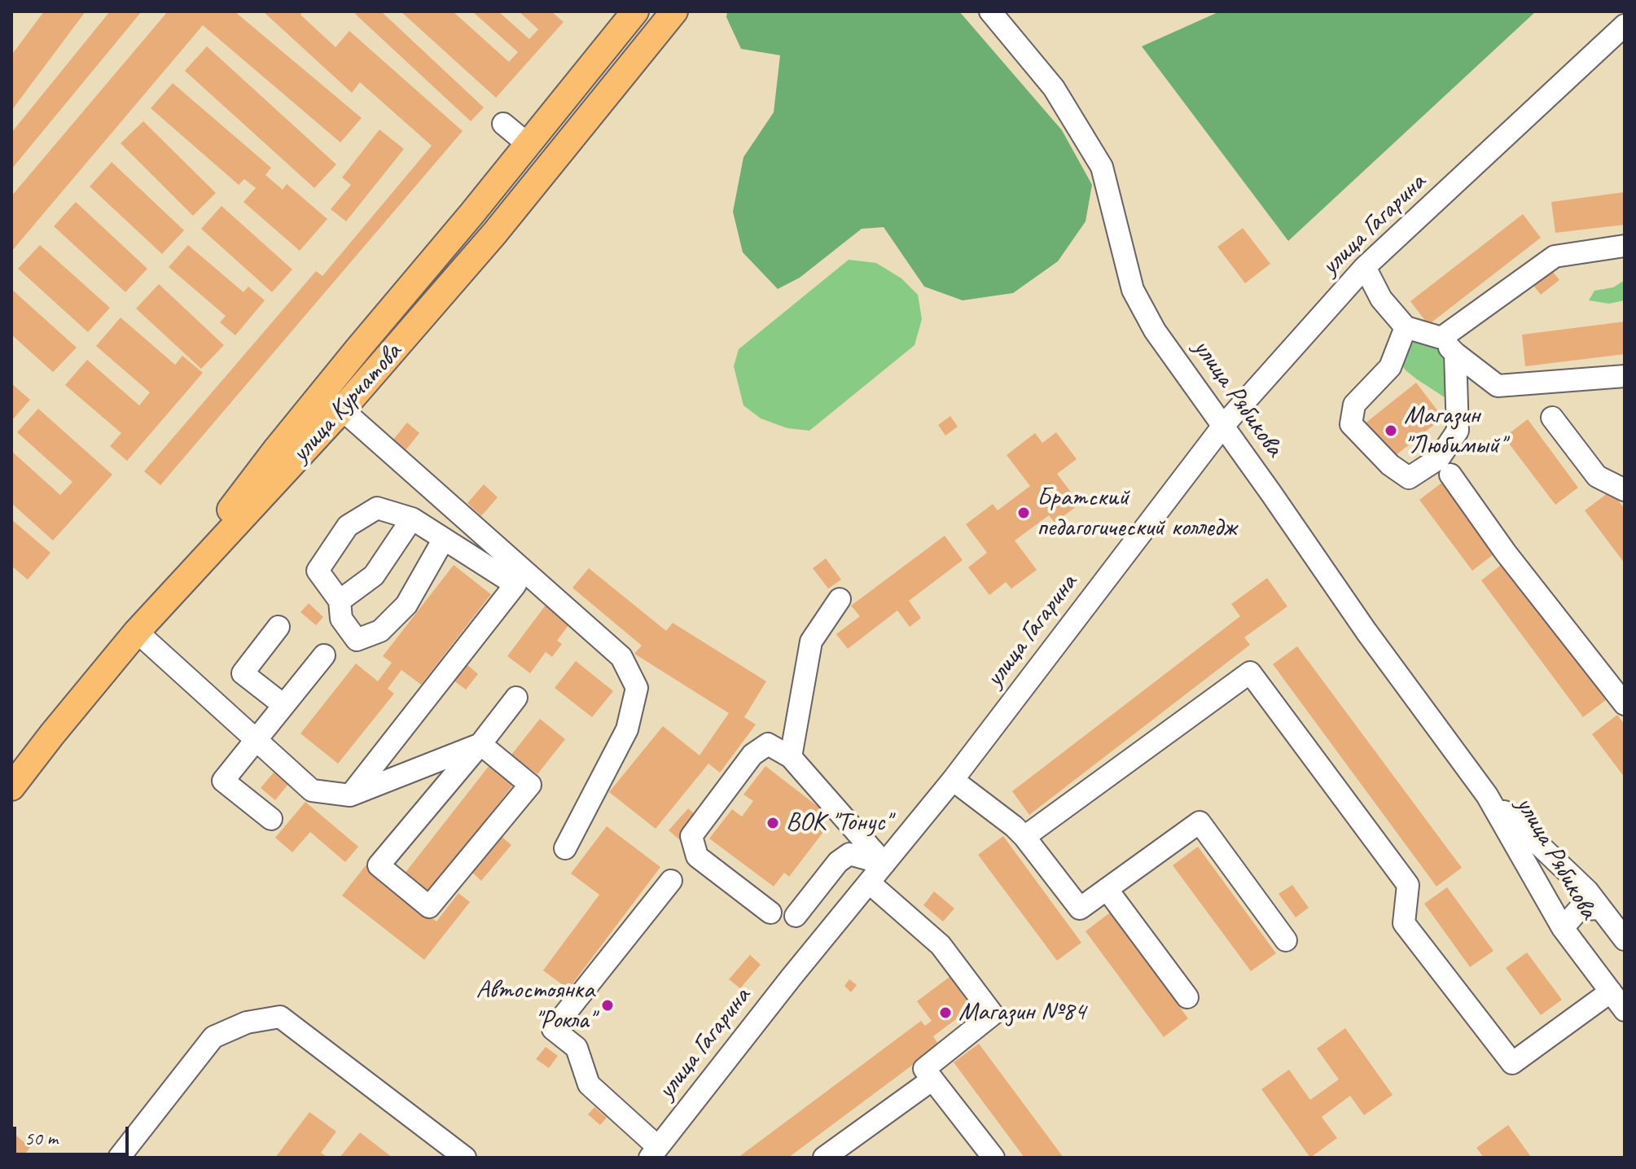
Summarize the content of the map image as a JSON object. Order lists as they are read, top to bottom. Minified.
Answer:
{"streets":{"main road":["улица Курчатова"],"street":["улица Гагарина","улица Рябикова"]},"crossings":[["улица Гагарина","улица Рябикова"]],"places":["Магазин \"Любимый\"","Братский педагогический колледж","ВОК \"Тонус\"","Автостоянка \"Рокла\"","Магазин №84"],"scale_bar":"50 m"}
